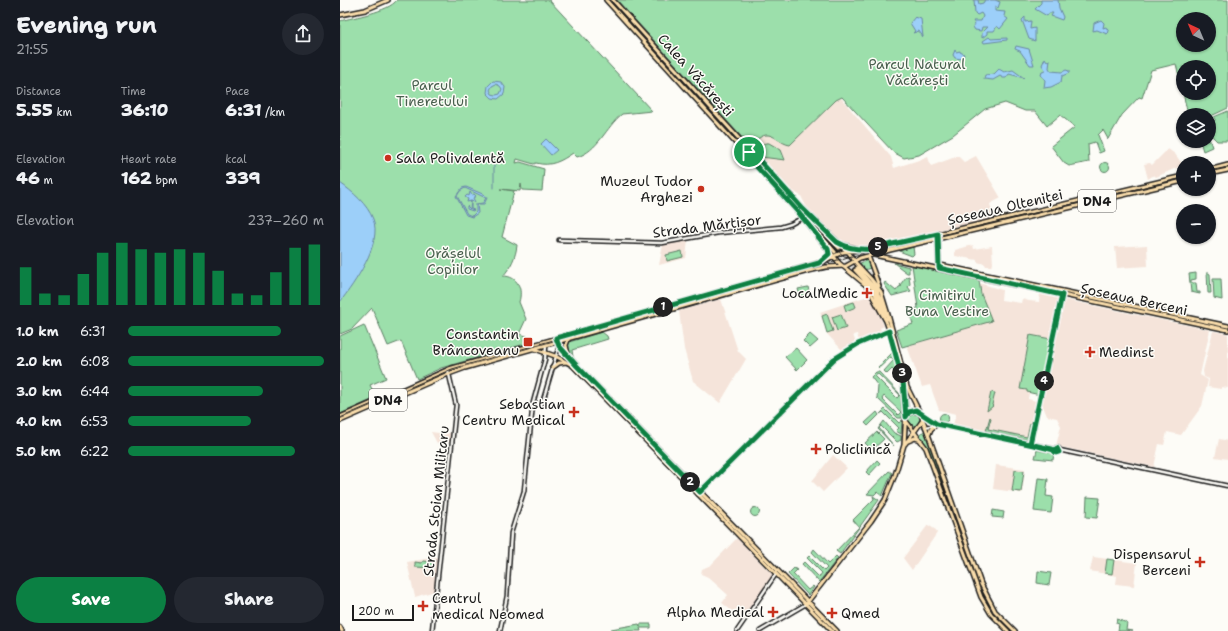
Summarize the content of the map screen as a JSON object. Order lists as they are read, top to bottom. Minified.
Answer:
{"streets":{"main road":["Calea Văcărești","DN4","Șoseaua Olteniței","Șoseaua Berceni"],"street":["Strada Mărțișor","Strada Stoian Militaru"]},"crossings":[["Calea Văcărești","Șoseaua Olteniței"],["Șoseaua Olteniței","Șoseaua Berceni"],["Șoseaua Olteniței","Strada Stoian Militaru"]],"parks":["Parcul Natural Văcărești","Parcul Tineretului","Orășelul Copiilor","Cimitirul Buna Vestire"],"places":{"other":["Sala Polivalentă","Muzeul Tudor Arghezi"],"health":["LocalMedic","Medinst","Sebastian Centru Medical","Policlinică","Dispensarul Berceni","Centrul medical Neomed","Alpha Medical","Qmed"],"transit":["Constantin Brâncoveanu"]},"scale_bar":"200 m","north":"top left","page":{"heading":["Evening run","21:55"],"map_buttons":["+","−"],"stats":[["Distance","5.55 km"],["Time","36:10"],["Pace","6:31 /km"],["Elevation","46 m"],["Heart rate","162 bpm"],["kcal","339"]],"chart":["Elevation","237–260 m"],"pins":["5","1","3","4","2"],"list":[{"name":"1.0 km","note":"6:31"},{"name":"2.0 km","note":"6:08"},{"name":"3.0 km","note":"6:44"},{"name":"4.0 km","note":"6:53"},{"name":"5.0 km","note":"6:22"}],"buttons":["Save","Share"],"scale":"200 m"}}
